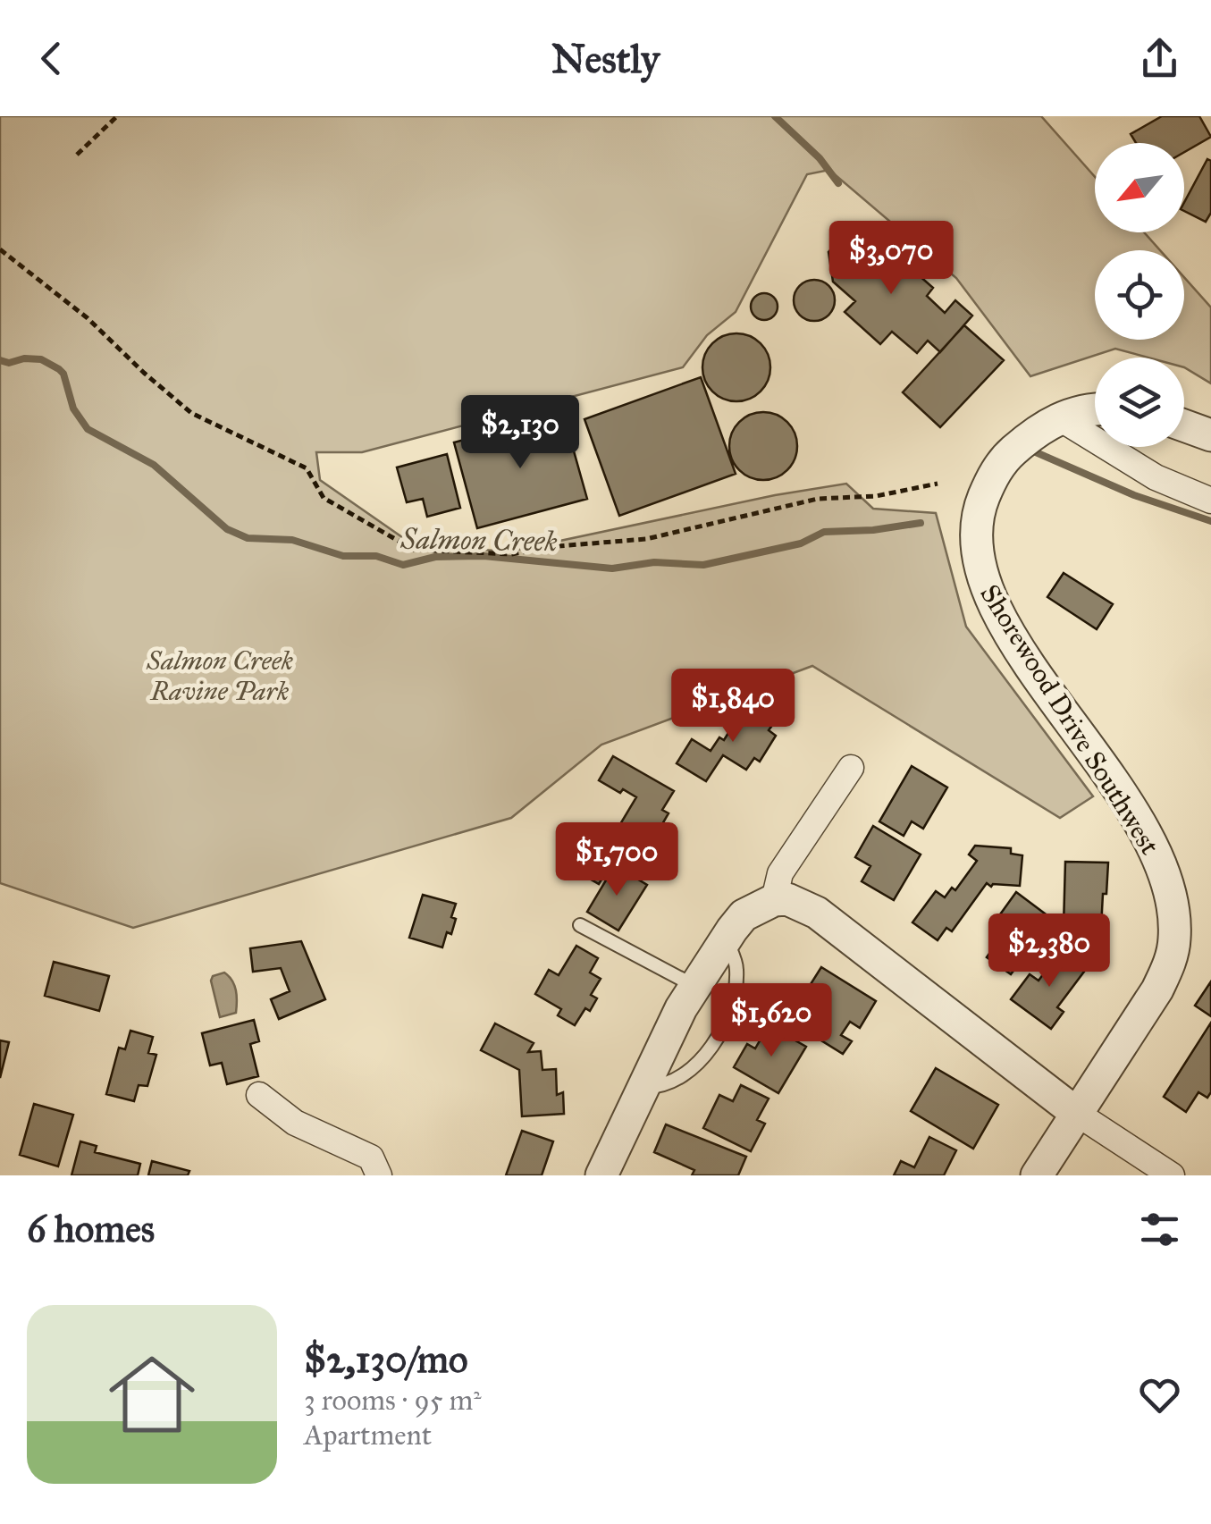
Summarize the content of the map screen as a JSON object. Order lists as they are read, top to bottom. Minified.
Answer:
{"streets":{"street":["Shorewood Drive Southwest"]},"water":["Salmon Creek"],"parks":["Salmon Creek Ravine Park"],"north":"bottom left","page":{"header":"Nestly","price":["$3,070","$2,130","$1,840","$1,700","$2,380","$1,620"],"heading":"6 homes","list":[{"name":"$2,130/mo","note":"3 rooms · 95 m² · Apartment"}]}}
